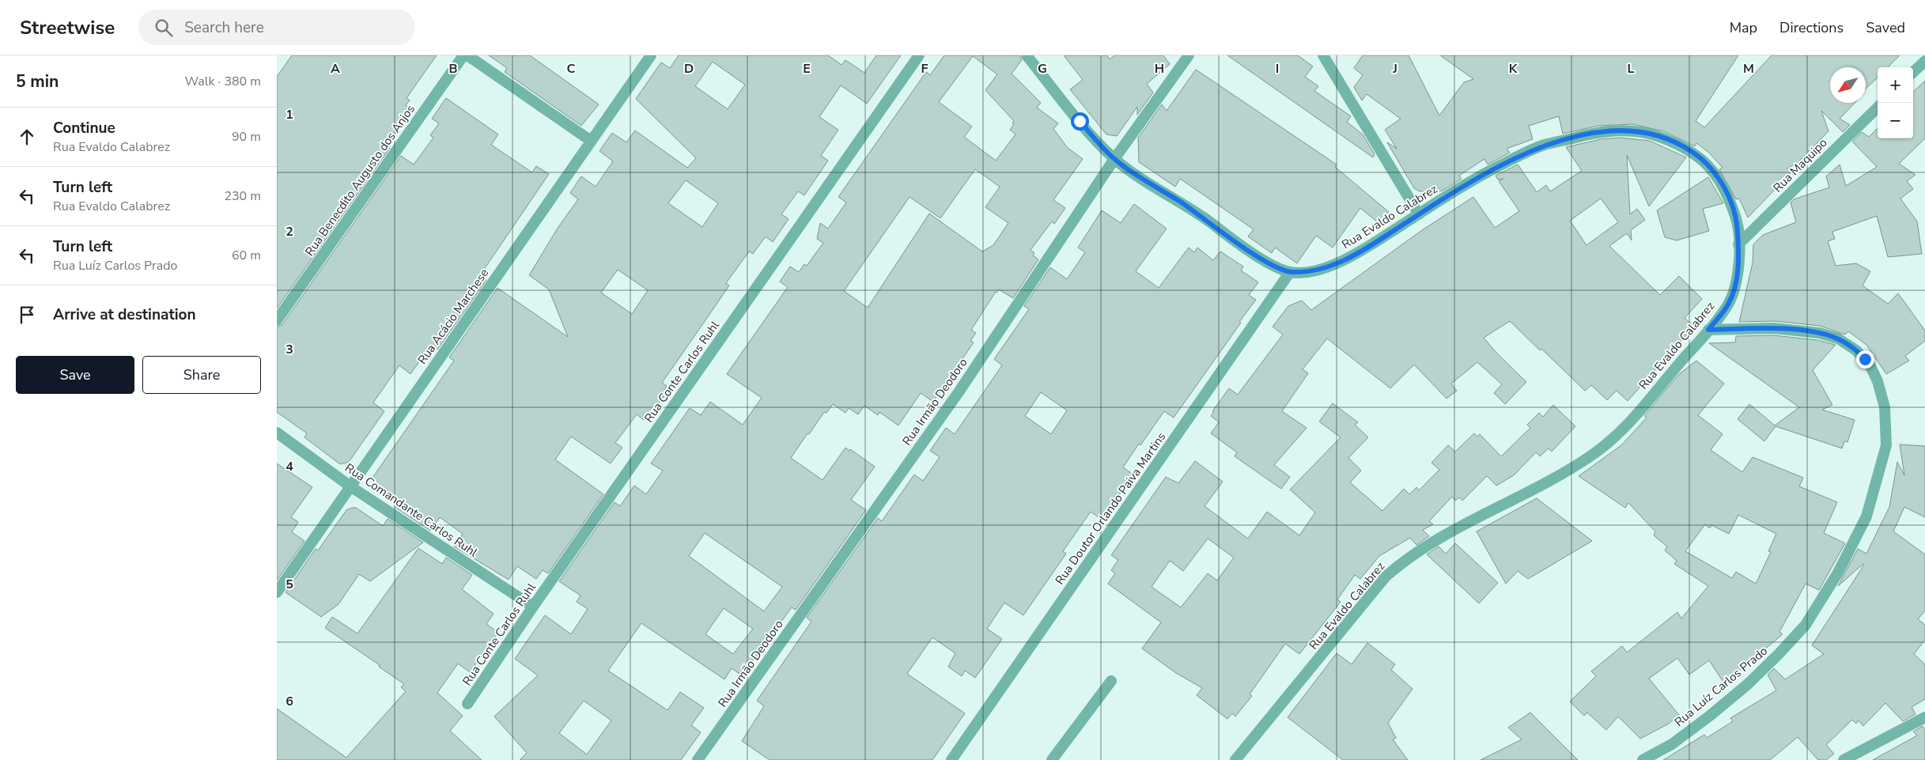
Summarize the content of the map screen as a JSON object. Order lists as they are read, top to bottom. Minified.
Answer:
{"streets":{"street":["Rua Maquipo","Rua Benecdito Augusto dos Anjos","Rua Evaldo Calabrez","Rua Acácio Marchese","Rua Conte Carlos Ruhl","Rua Irmão Deodoro","Rua Doutor Orlando Paiva Martins","Rua Comandante Carlos Ruhl","Rua Luíz Carlos Prado"]},"crossings":[["Rua Maquipo","Rua Evaldo Calabrez"],["Rua Evaldo Calabrez","Rua Irmão Deodoro"],["Rua Evaldo Calabrez","Rua Doutor Orlando Paiva Martins"],["Rua Evaldo Calabrez","Rua Luíz Carlos Prado"],["Rua Acácio Marchese","Rua Comandante Carlos Ruhl"],["Rua Conte Carlos Ruhl","Rua Comandante Carlos Ruhl"]],"north":"bottom left","page":{"header":"Streetwise","search":"Search here","nav":["Map","Directions","Saved"],"heading":["5 min","Walk · 380 m"],"map_buttons":["+","−"],"list":[["Continue","Rua Evaldo Calabrez","90 m"],["Turn left","Rua Evaldo Calabrez","230 m"],["Turn left","Rua Luíz Carlos Prado","60 m"],"Arrive at destination"],"buttons":["Save","Share"]},"grid":{"columns":["A","B","C","D","E","F","G","H","I","J","K","L","M"],"rows":["1","2","3","4","5","6"]}}
